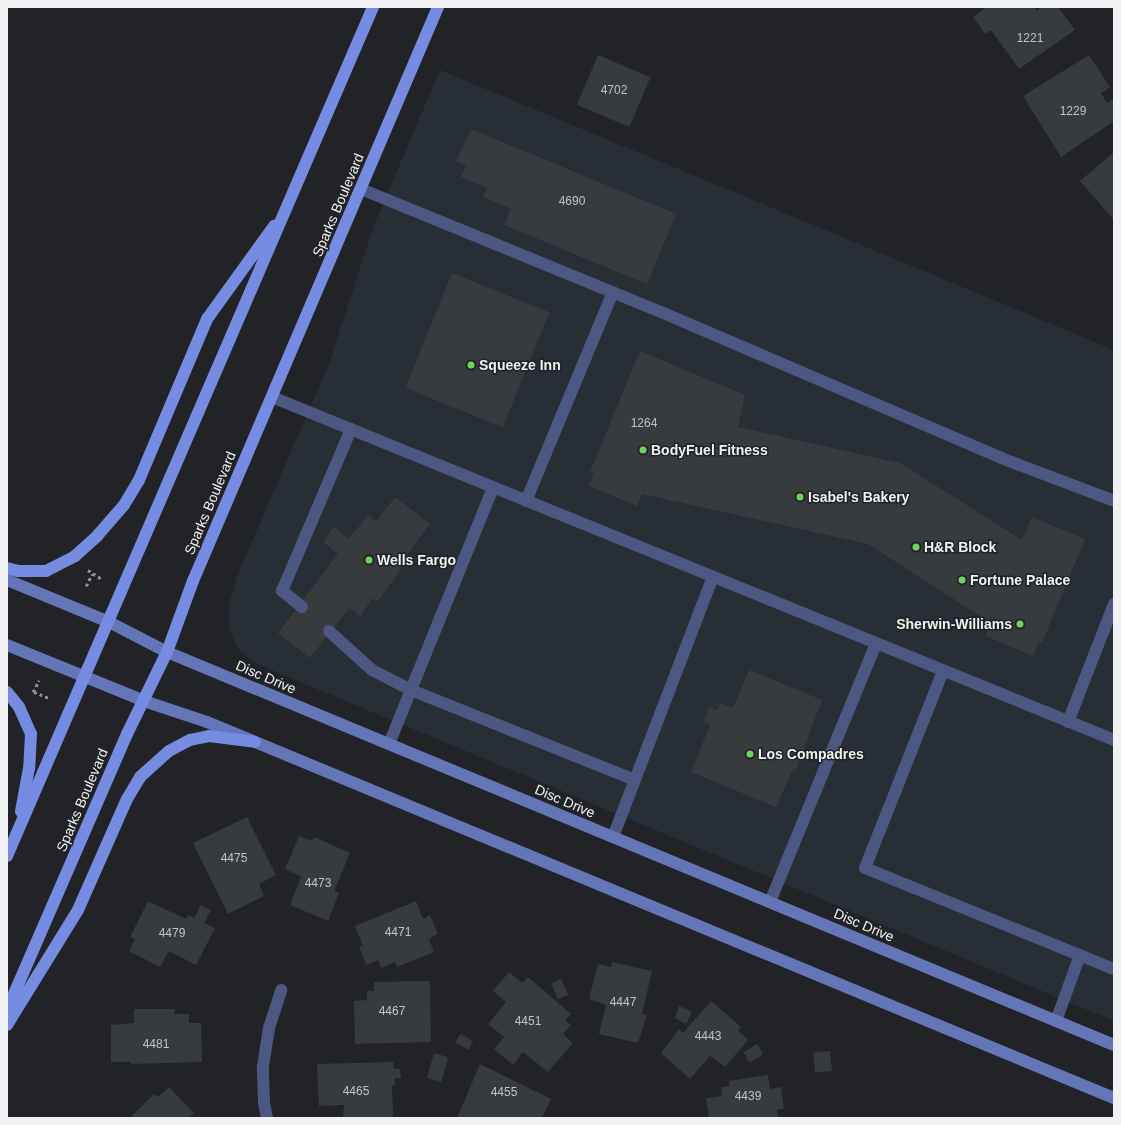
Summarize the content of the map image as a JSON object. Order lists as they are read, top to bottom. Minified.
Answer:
{"streets":{"main road":["Sparks Boulevard","Disc Drive"]},"crossings":[["Sparks Boulevard","Disc Drive"]],"places":["Squeeze Inn","BodyFuel Fitness","Isabel's Bakery","H&R Block","Wells Fargo","Fortune Palace","Sherwin-Williams","Los Compadres"],"house_numbers":["1221","4702","1229","4690","1264","4475","4473","4471","4479","4447","4467","4451","4443","4481","4465","4455","4439"]}
